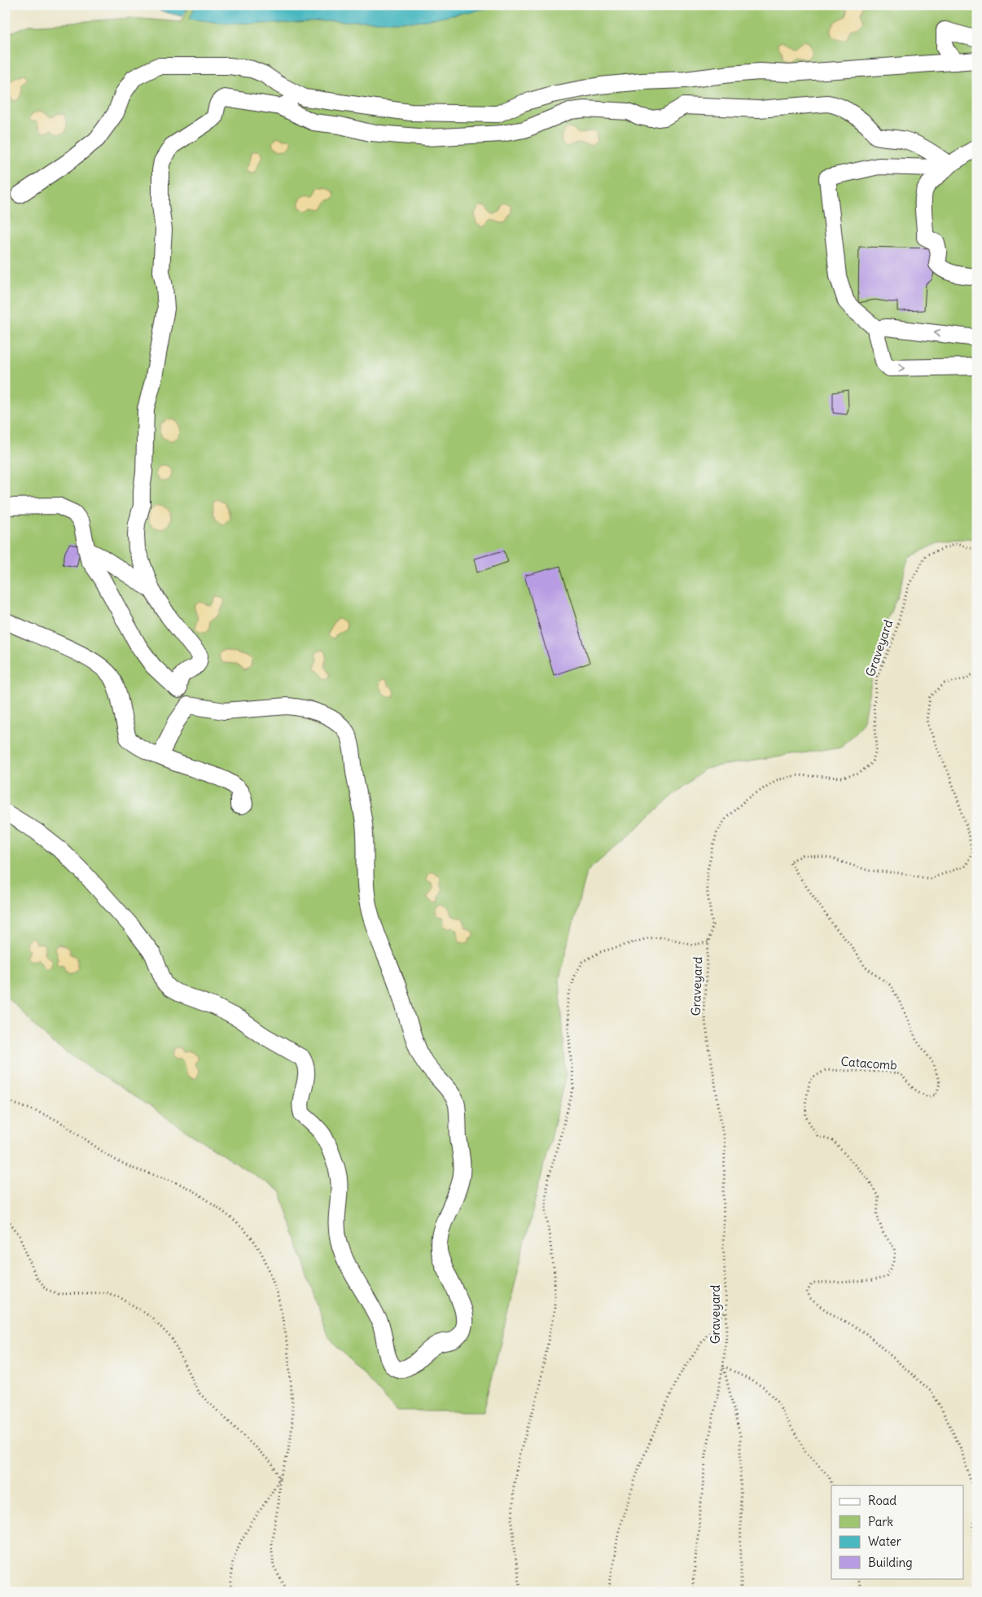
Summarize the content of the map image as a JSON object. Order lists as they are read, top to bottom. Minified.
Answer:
{"streets":{"path":["Graveyard","Catacomb"]},"legend":["Road","Park","Water","Building"]}
